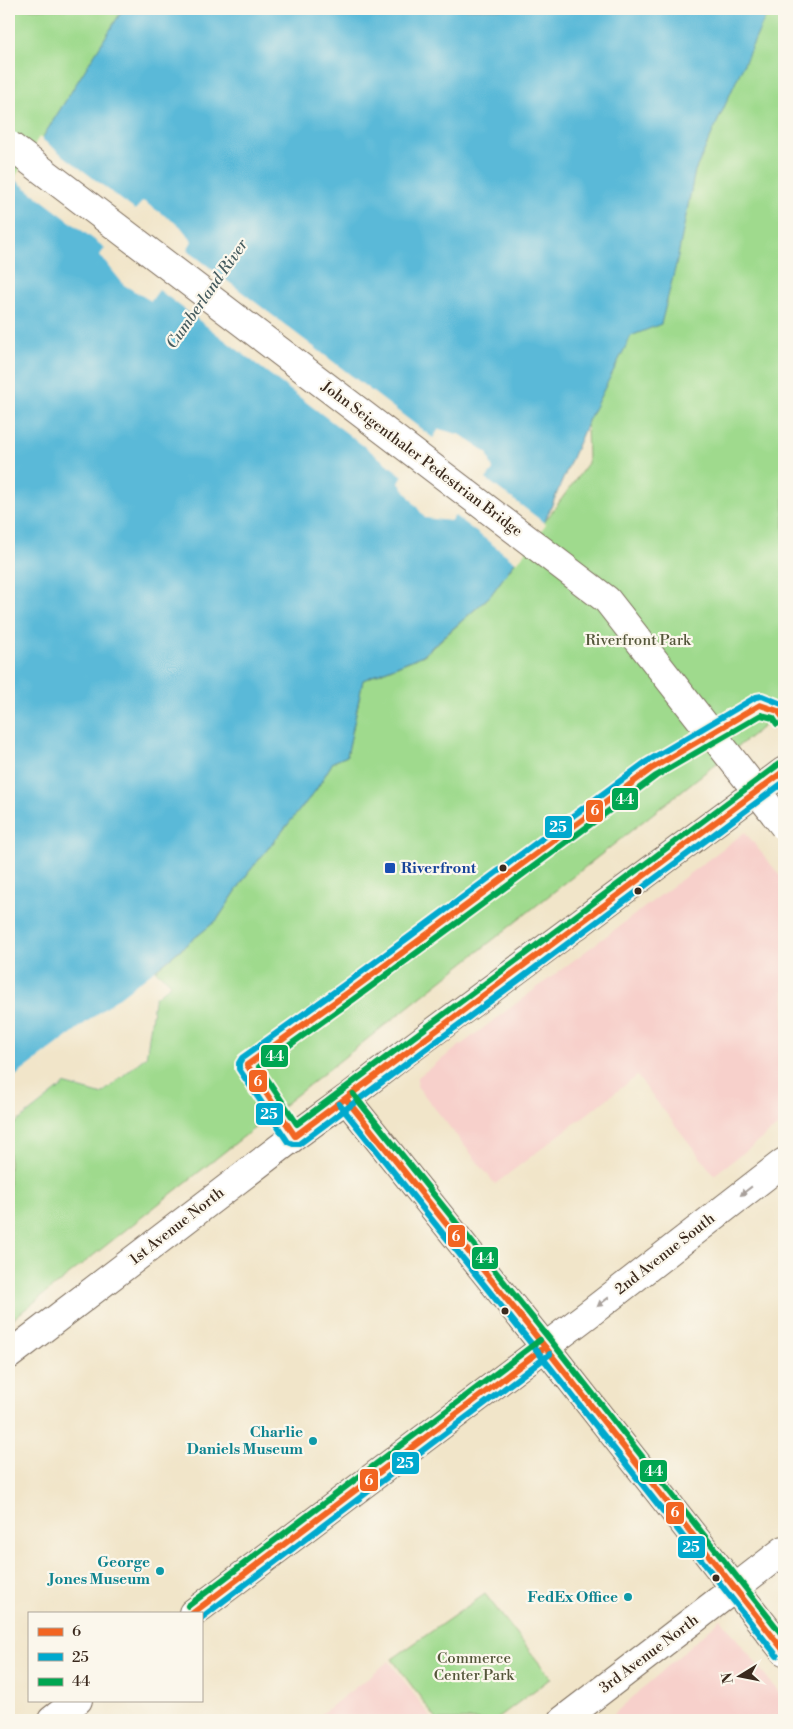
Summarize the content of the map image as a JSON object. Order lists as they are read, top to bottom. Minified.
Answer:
{"streets":{"street":["John Seigenthaler Pedestrian Bridge","1st Avenue North","2nd Avenue South","3rd Avenue North"]},"one_way":["2nd Avenue South"],"water":["Cumberland River"],"parks":["Riverfront Park","Commerce Center Park"],"places":{"transit":["Riverfront"],"other":["Charlie Daniels Museum","George Jones Museum","FedEx Office"]},"lines":["transit line 25","transit line 6","transit line 44"],"legend":["6","25","44"],"north":"left"}
